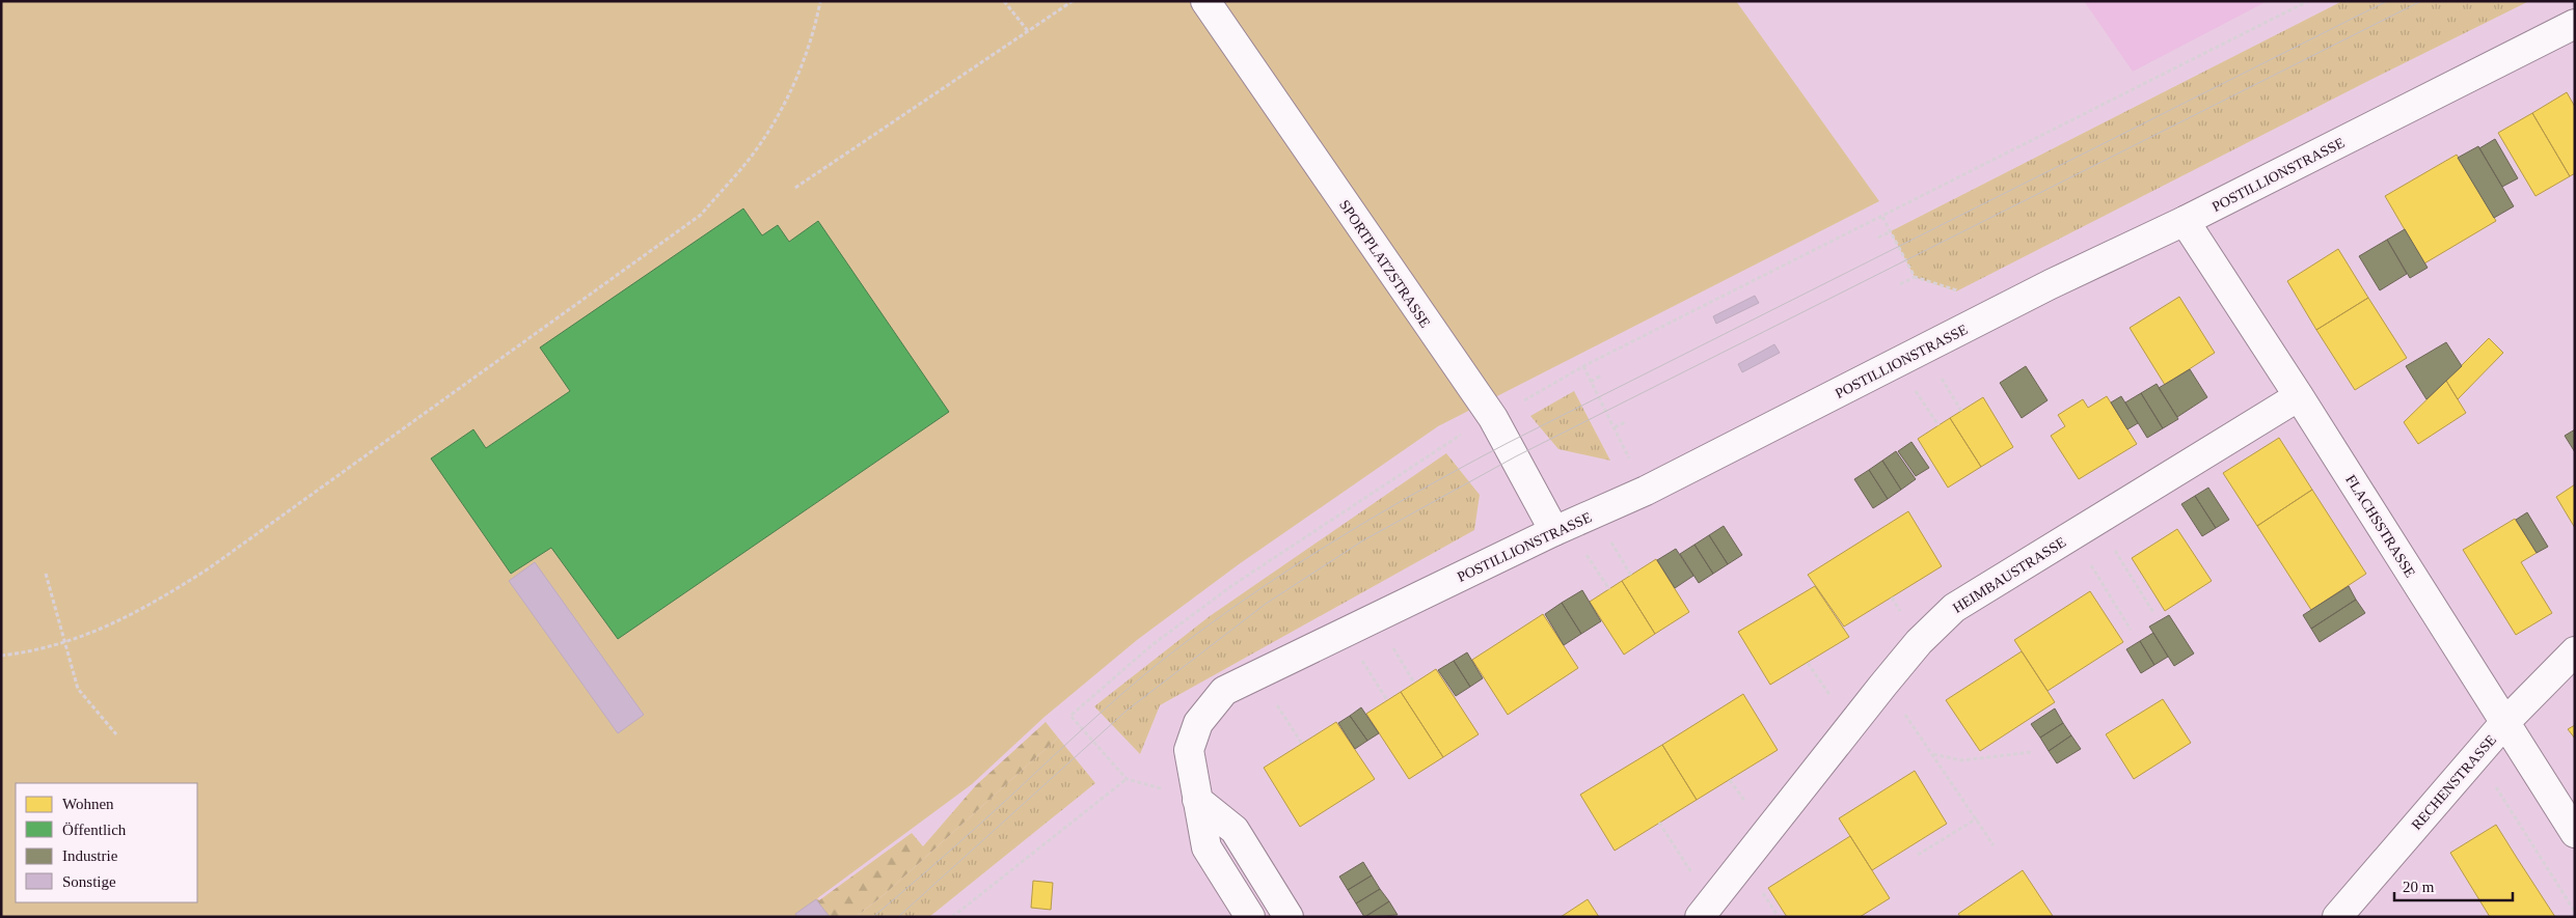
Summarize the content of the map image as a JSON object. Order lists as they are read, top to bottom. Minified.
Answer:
{"streets":{"street":["POSTILLIONSTRASSE","SPORTPLATZSTRASSE","FLACHSSTRASSE","HEIMBAUSTRASSE","RECHENSTRASSE"]},"crossings":[["POSTILLIONSTRASSE","SPORTPLATZSTRASSE"],["POSTILLIONSTRASSE","FLACHSSTRASSE"],["FLACHSSTRASSE","HEIMBAUSTRASSE"],["FLACHSSTRASSE","RECHENSTRASSE"]],"legend":["Wohnen","Öffentlich","Industrie","Sonstige"],"scale_bar":"20 m"}
